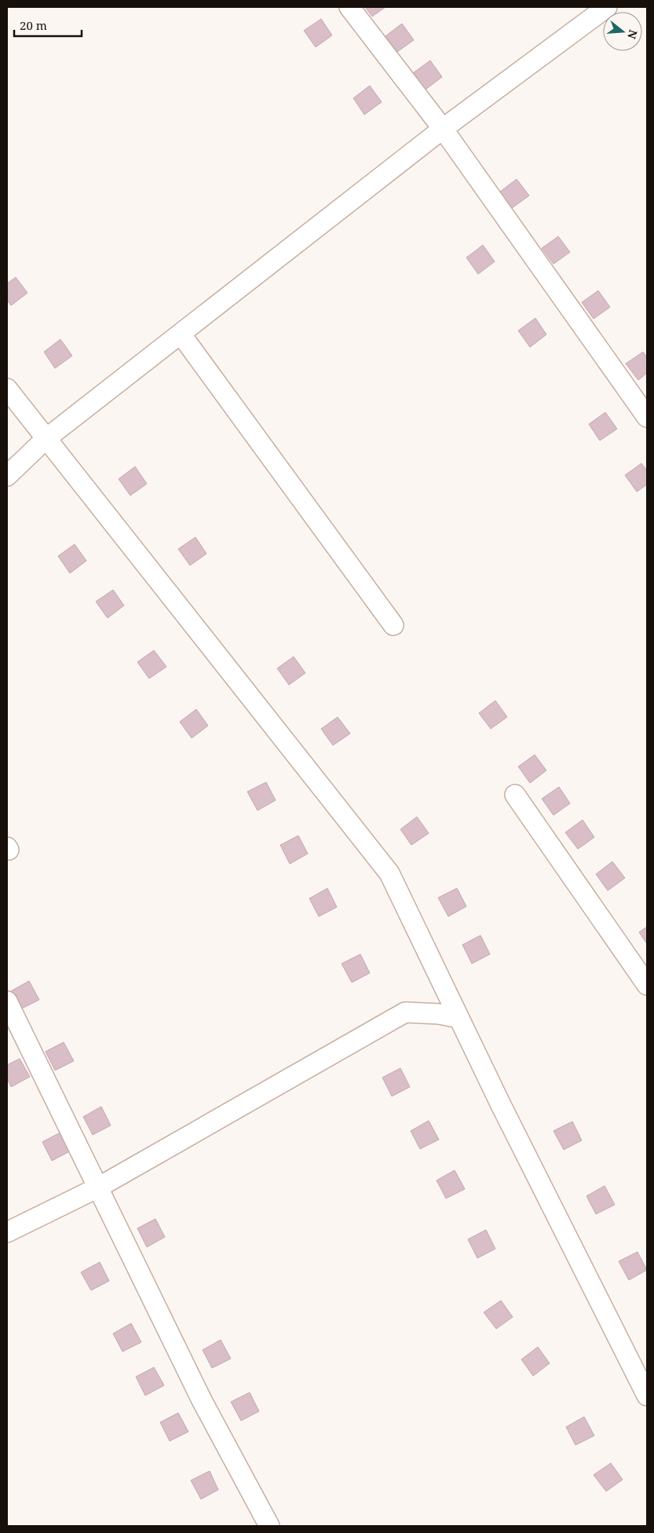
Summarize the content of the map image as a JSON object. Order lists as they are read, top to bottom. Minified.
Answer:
{"scale_bar":"20 m","north":"right"}
